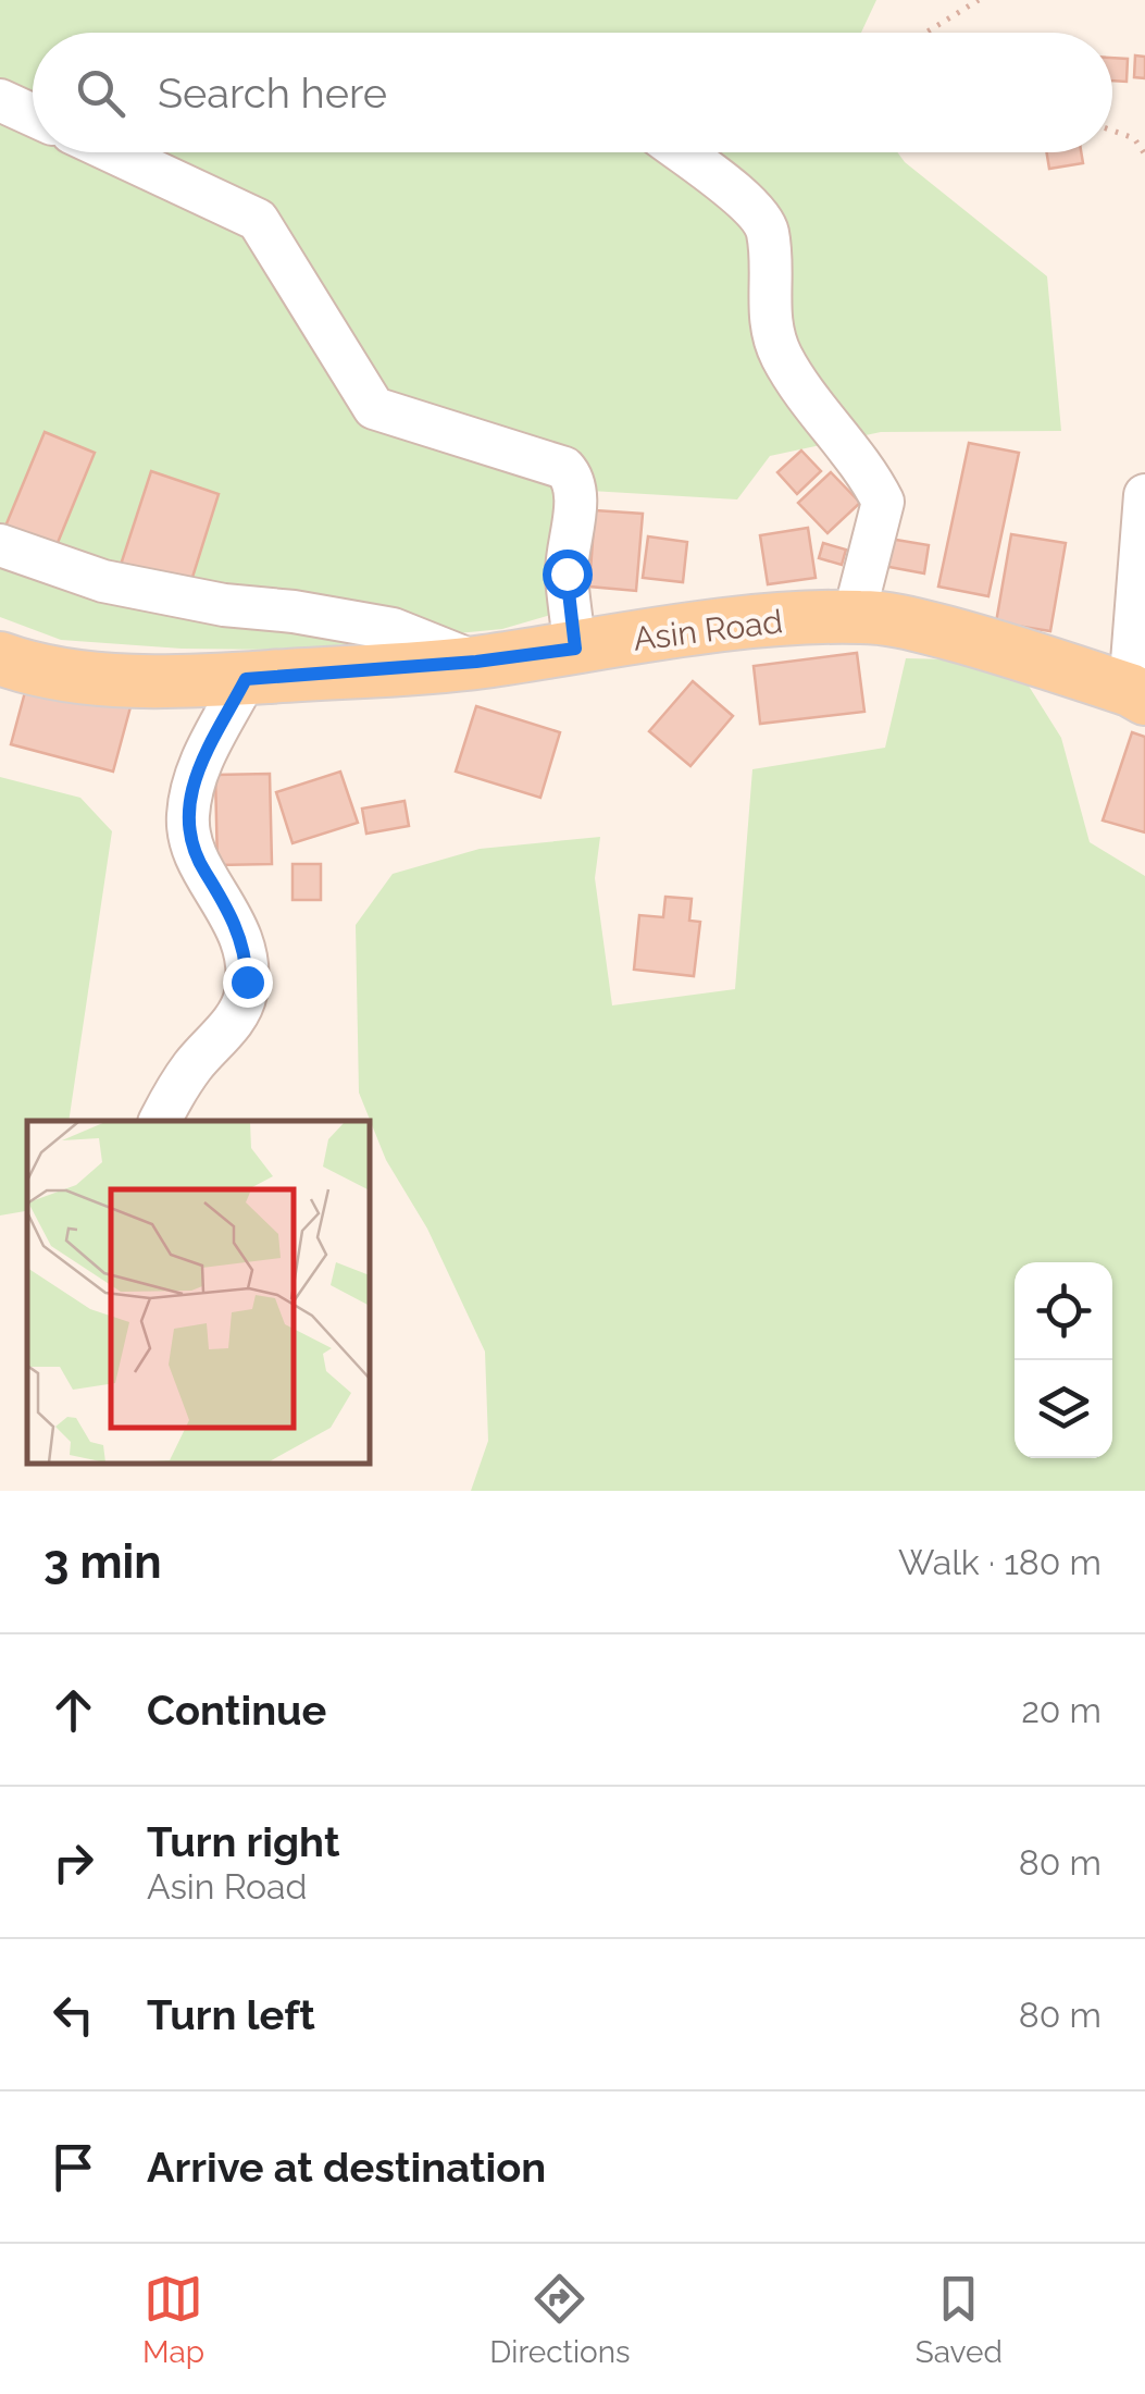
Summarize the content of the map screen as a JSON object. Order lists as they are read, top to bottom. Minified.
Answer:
{"streets":{"main road":["Asin Road"]},"page":{"search":"Search here","heading":["3 min","Walk · 180 m"],"list":[["Continue","20 m"],["Turn right","Asin Road","80 m"],["Turn left","80 m"],"Arrive at destination"],"nav":["Map","Directions","Saved"]}}
